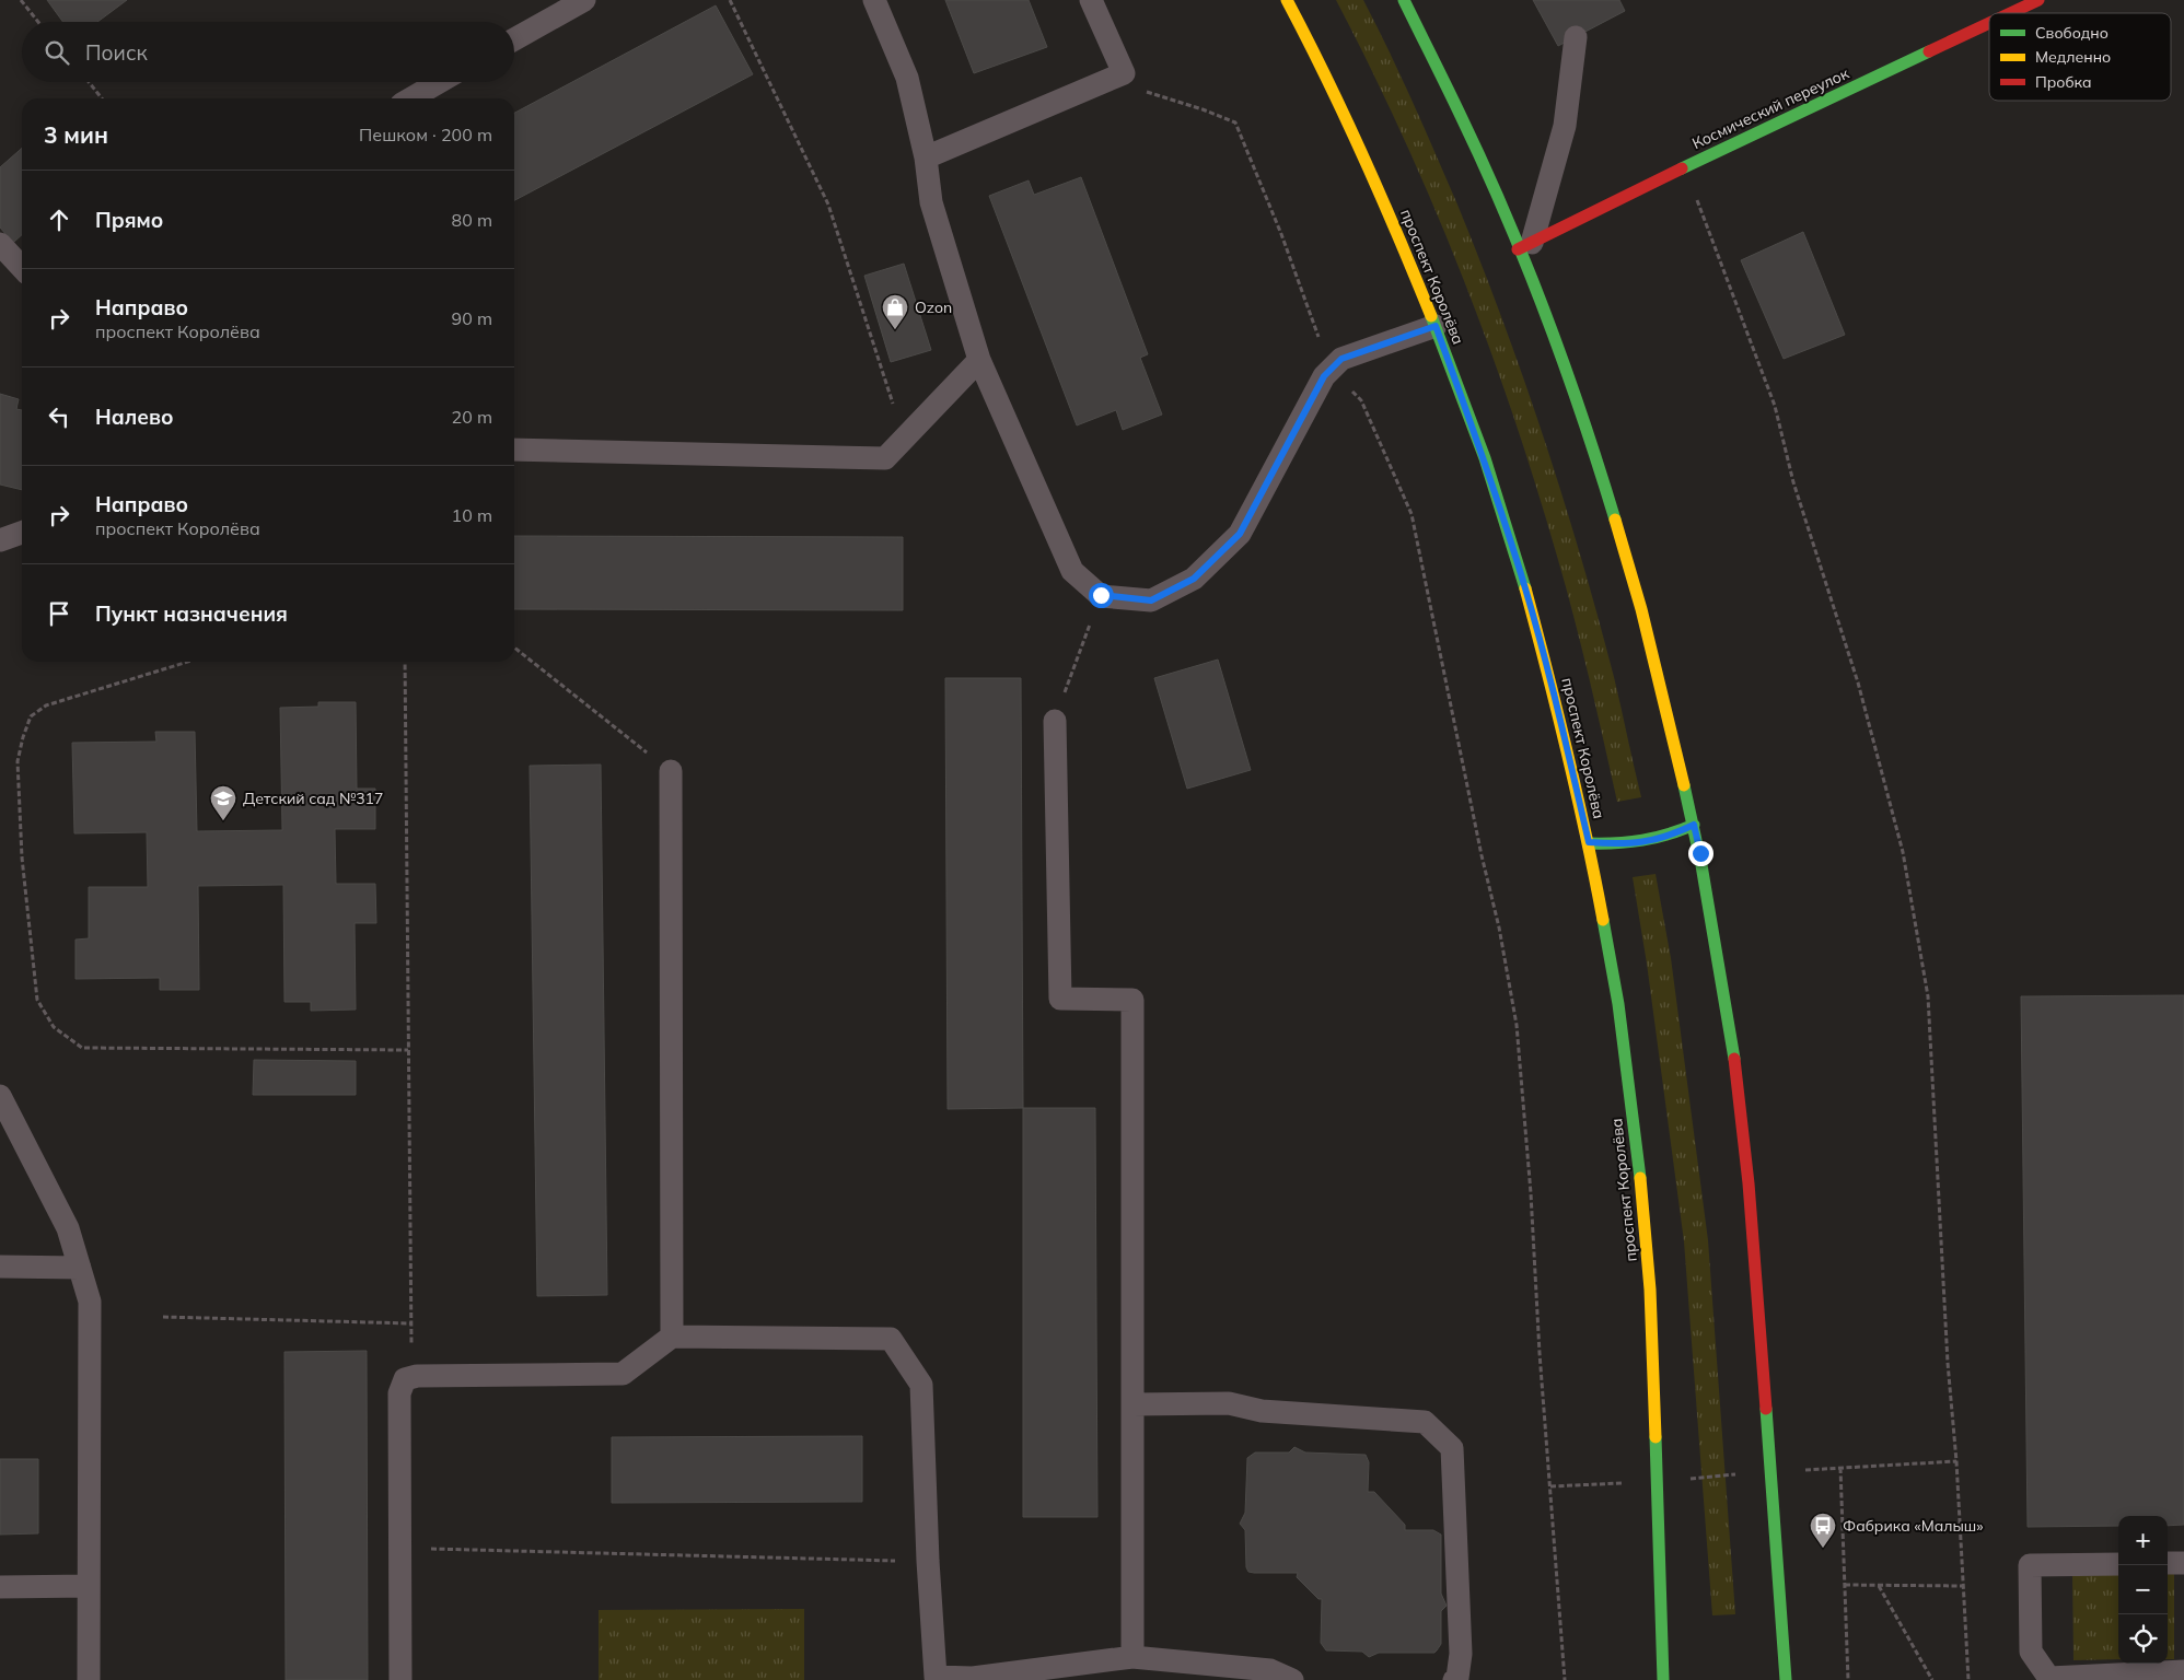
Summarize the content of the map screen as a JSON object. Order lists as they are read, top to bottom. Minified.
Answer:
{"streets":{"main road":["Космический переулок","проспект Королёва"]},"places":{"shop":["Ozon"],"school or university":["Детский сад №317"],"bus stop":["Фабрика «Малыш»"]},"legend":["Свободно","Медленно","Пробка"],"page":{"search":"Поиск","heading":["3 мин","Пешком · 200 m"],"list":[["Прямо","80 m"],["Направо","проспект Королёва","90 m"],["Налево","20 m"],["Направо","проспект Королёва","10 m"],"Пункт назначения"],"map_buttons":["+","−"]}}
